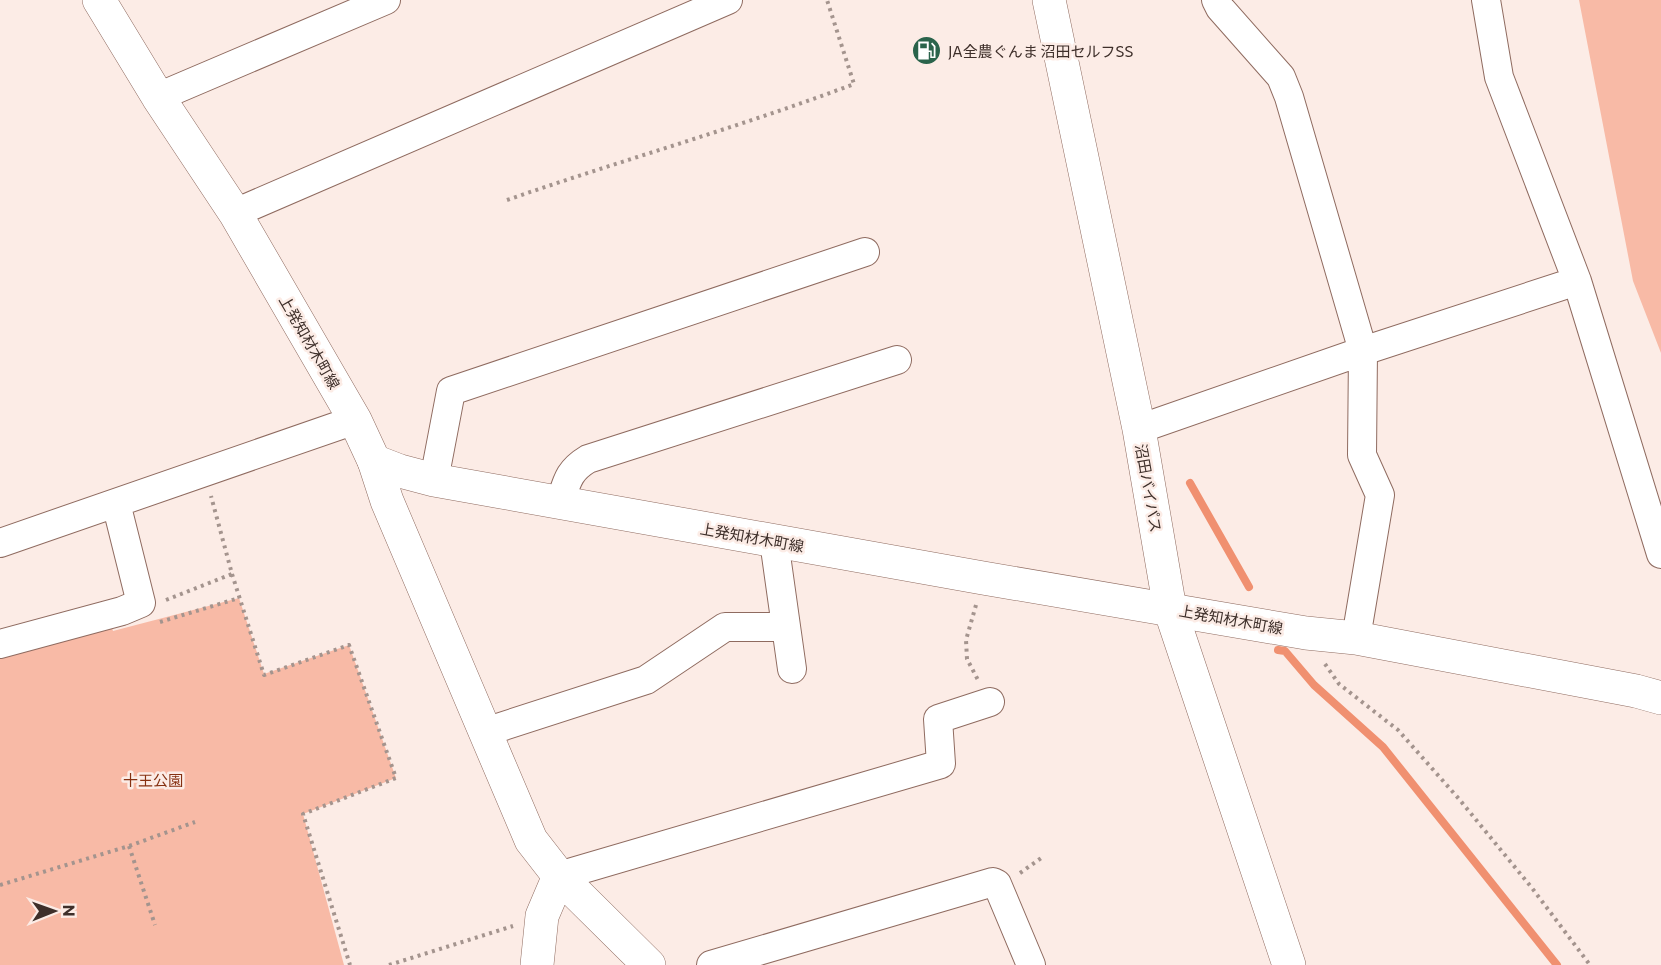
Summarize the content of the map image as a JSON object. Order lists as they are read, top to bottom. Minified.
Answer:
{"streets":{"main road":["上発知材木町線","沼田バイパス"]},"crossings":[["上発知材木町線","沼田バイパス"]],"parks":["十王公園"],"places":{"fuel station":["JA全農ぐんま 沼田セルフSS"]},"north":"right"}
